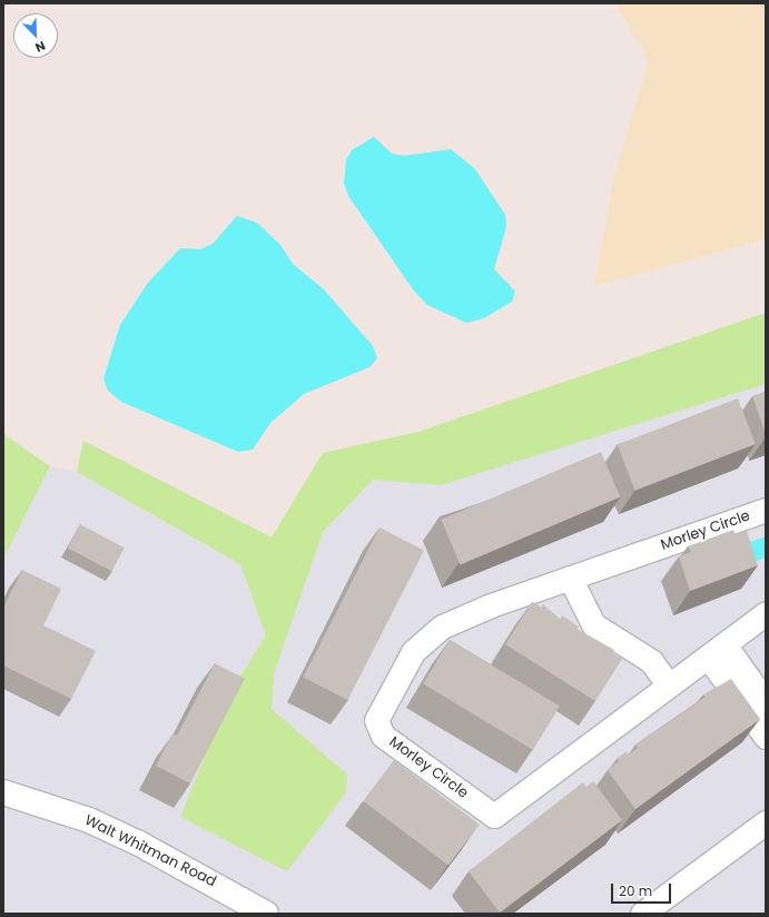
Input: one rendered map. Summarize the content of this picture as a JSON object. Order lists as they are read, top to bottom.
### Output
{
  "streets": {
    "main road": ["Walt Whitman Road"],
    "street": ["Morley Circle"]
  },
  "scale_bar": "20 m",
  "north": "bottom right"
}
